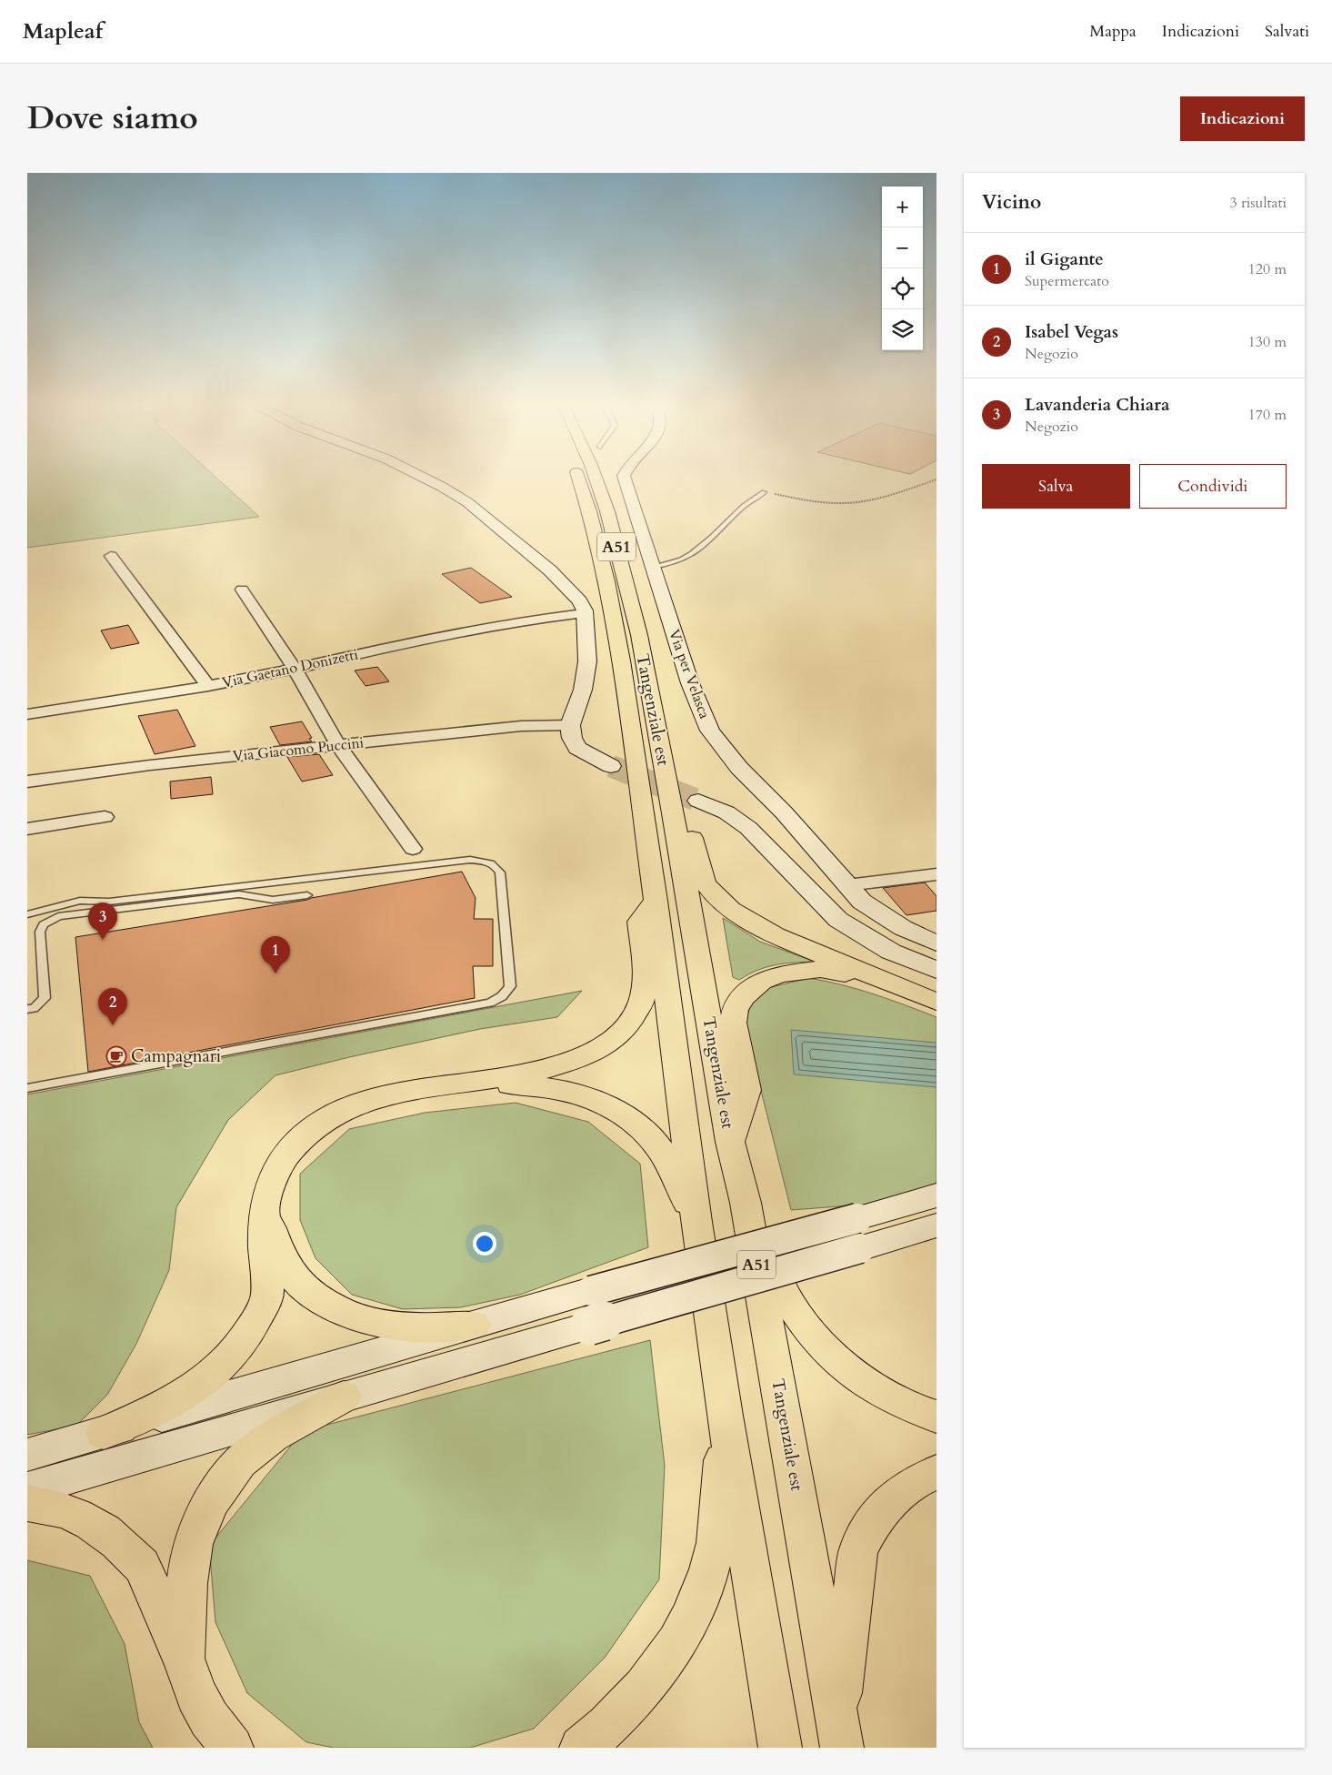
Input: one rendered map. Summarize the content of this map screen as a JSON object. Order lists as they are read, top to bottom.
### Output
{
  "streets": {
    "main road": ["A51", "Tangenziale est"],
    "street": ["Via Gaetano Donizetti", "Via per Velasca", "Via Giacomo Puccini"]
  },
  "places": {
    "cafe": ["Campagnari"]
  },
  "page": {
    "header": "Mapleaf",
    "nav": ["Mappa", "Indicazioni", "Salvati"],
    "title": "Dove siamo",
    "buttons": [
      "Indicazioni",
      ["Salva", "Condividi"]
    ],
    "heading": ["Vicino", "3 risultati"],
    "map_buttons": ["+", "−"],
    "list": [
      {
        "mark": "1",
        "name": "il Gigante",
        "note": "Supermercato",
        "value": "120 m"
      },
      {
        "mark": "2",
        "name": "Isabel Vegas",
        "note": "Negozio",
        "value": "130 m"
      },
      {
        "mark": "3",
        "name": "Lavanderia Chiara",
        "note": "Negozio",
        "value": "170 m"
      }
    ],
    "pins": ["3", "1", "2"]
  }
}
